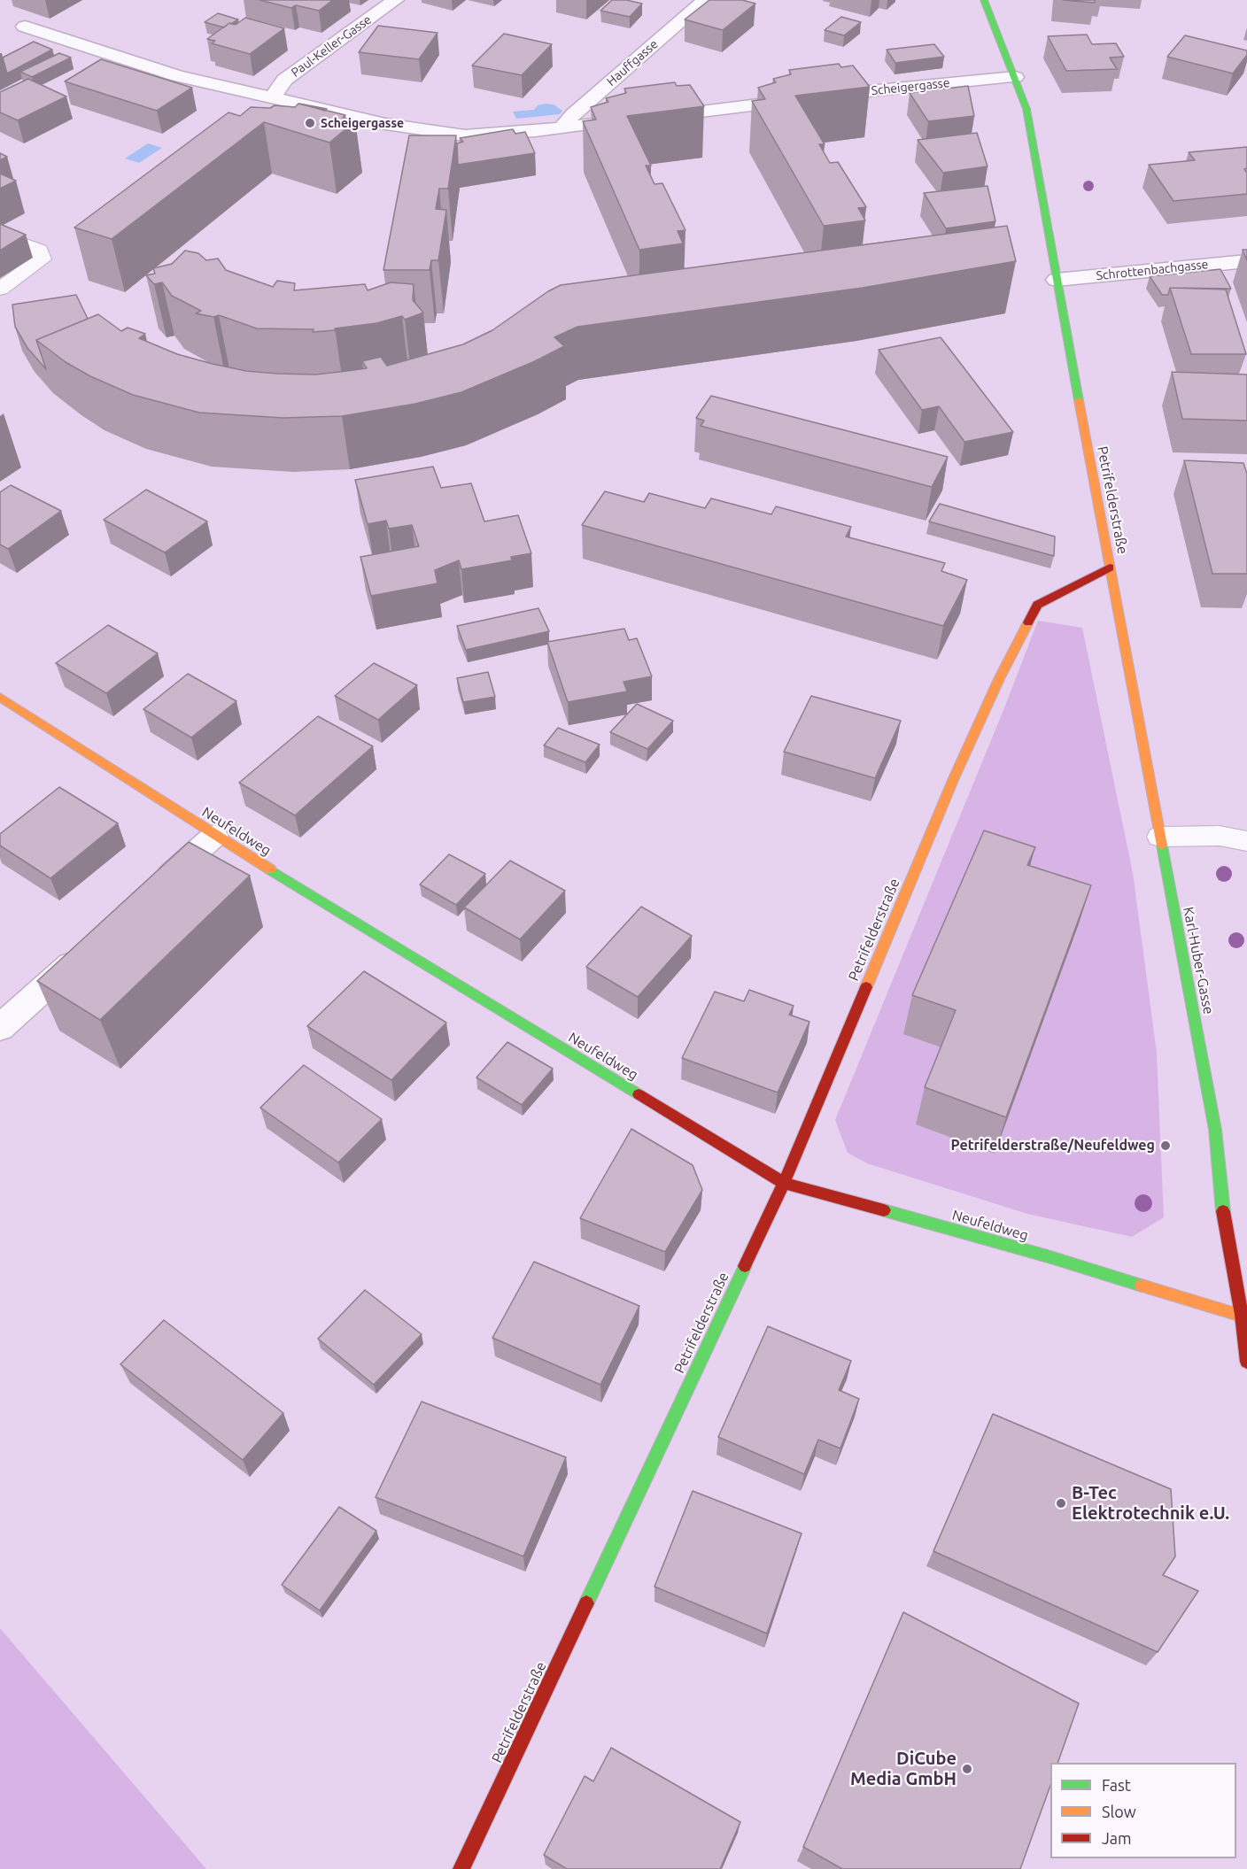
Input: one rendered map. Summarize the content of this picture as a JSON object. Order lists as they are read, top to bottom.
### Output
{
  "streets": {
    "street": [
      "Paul-Keller-Gasse",
      "Hauffgasse",
      "Scheigergasse",
      "Schrottenbachgasse",
      "Petrifelderstraße",
      "Neufeldweg",
      "Karl-Huber-Gasse"
    ]
  },
  "crossings": [
    ["Paul-Keller-Gasse", "Scheigergasse"],
    ["Hauffgasse", "Scheigergasse"],
    ["Scheigergasse", "Petrifelderstraße"],
    ["Schrottenbachgasse", "Petrifelderstraße"],
    ["Petrifelderstraße", "Neufeldweg"],
    ["Petrifelderstraße", "Karl-Huber-Gasse"],
    ["Neufeldweg", "Karl-Huber-Gasse"]
  ],
  "places": [
    "Scheigergasse",
    "Petrifelderstraße/Neufeldweg",
    "B-Tec Elektrotechnik e.U.",
    "DiCube Media GmbH"
  ],
  "legend": ["Fast", "Slow", "Jam"]
}
